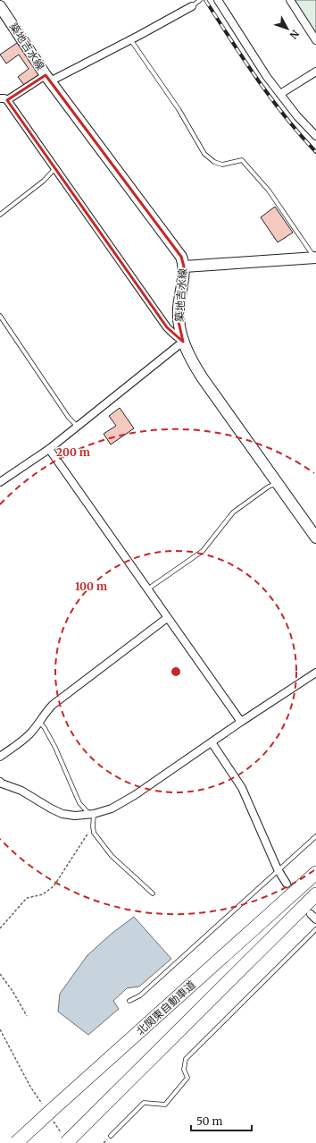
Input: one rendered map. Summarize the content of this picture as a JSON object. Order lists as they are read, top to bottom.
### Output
{
  "streets": {
    "highway": ["北関東自動車道"],
    "main road": ["築地吉水線"]
  },
  "scale_bar": "50 m",
  "north": "bottom right",
  "rings": ["200 m", "100 m"]
}
